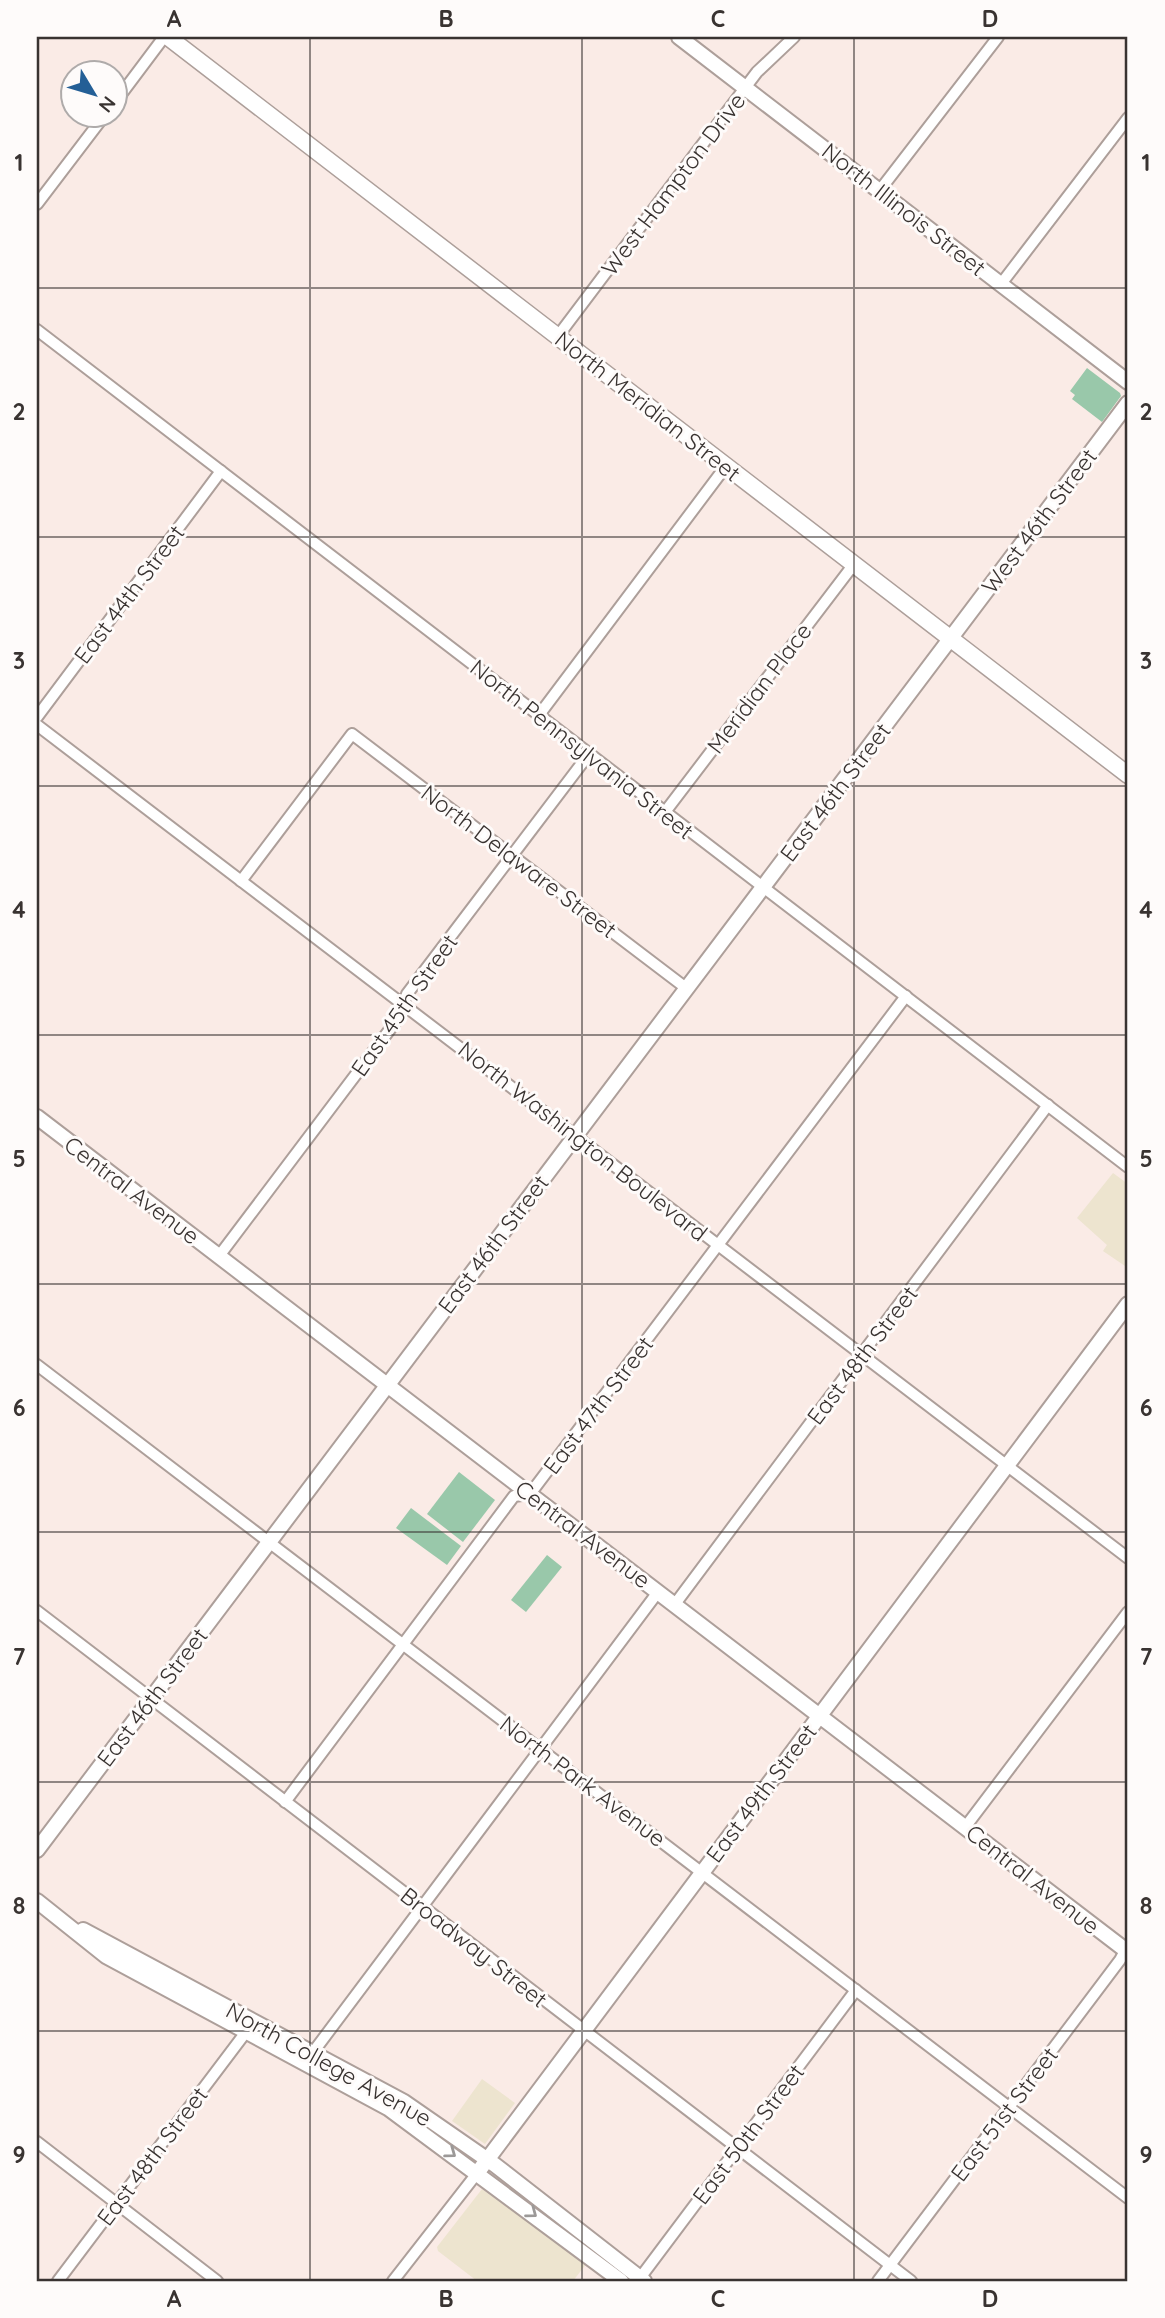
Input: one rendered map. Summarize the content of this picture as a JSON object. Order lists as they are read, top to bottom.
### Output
{
  "streets": {
    "main road": [
      "North Illinois Street",
      "North Meridian Street",
      "West 46th Street",
      "East 46th Street",
      "Central Avenue",
      "East 49th Street",
      "North College Avenue"
    ],
    "street": [
      "West Hampton Drive",
      "East 44th Street",
      "Meridian Place",
      "North Pennsylvania Street",
      "North Delaware Street",
      "East 45th Street",
      "North Washington Boulevard",
      "East 48th Street",
      "East 47th Street",
      "North Park Avenue",
      "Broadway Street",
      "East 51st Street",
      "East 50th Street"
    ]
  },
  "crossings": [
    ["West Hampton Drive", "North Illinois Street"],
    ["West Hampton Drive", "North Meridian Street"],
    ["North Meridian Street", "West 46th Street"],
    ["North Meridian Street", "Meridian Place"],
    ["North Meridian Street", "East 46th Street"],
    ["West 46th Street", "East 46th Street"],
    ["East 44th Street", "North Pennsylvania Street"],
    ["Meridian Place", "North Pennsylvania Street"],
    ["North Pennsylvania Street", "East 46th Street"],
    ["North Pennsylvania Street", "East 45th Street"],
    ["North Pennsylvania Street", "East 48th Street"],
    ["North Pennsylvania Street", "East 47th Street"],
    ["East 46th Street", "North Delaware Street"],
    ["East 46th Street", "North Washington Boulevard"],
    ["East 46th Street", "Central Avenue"],
    ["East 46th Street", "North Park Avenue"],
    ["East 46th Street", "Broadway Street"],
    ["North Delaware Street", "East 45th Street"],
    ["North Delaware Street", "North Washington Boulevard"],
    ["East 45th Street", "North Washington Boulevard"],
    ["East 45th Street", "Central Avenue"],
    ["North Washington Boulevard", "East 48th Street"],
    ["North Washington Boulevard", "East 47th Street"],
    ["North Washington Boulevard", "East 49th Street"],
    ["Central Avenue", "East 48th Street"],
    ["Central Avenue", "East 47th Street"],
    ["Central Avenue", "East 49th Street"],
    ["Central Avenue", "East 51st Street"],
    ["East 48th Street", "North College Avenue"],
    ["East 47th Street", "North Park Avenue"],
    ["East 47th Street", "Broadway Street"],
    ["North Park Avenue", "East 49th Street"],
    ["North Park Avenue", "East 51st Street"],
    ["North Park Avenue", "East 50th Street"],
    ["East 49th Street", "Broadway Street"],
    ["East 49th Street", "North College Avenue"],
    ["Broadway Street", "East 51st Street"],
    ["Broadway Street", "East 50th Street"],
    ["North College Avenue", "East 50th Street"]
  ],
  "north": "bottom right",
  "grid": {
    "columns": [
      "A",
      "B",
      "C",
      "D"
    ],
    "rows": [
      "1",
      "2",
      "3",
      "4",
      "5",
      "6",
      "7",
      "8",
      "9"
    ]
  }
}
